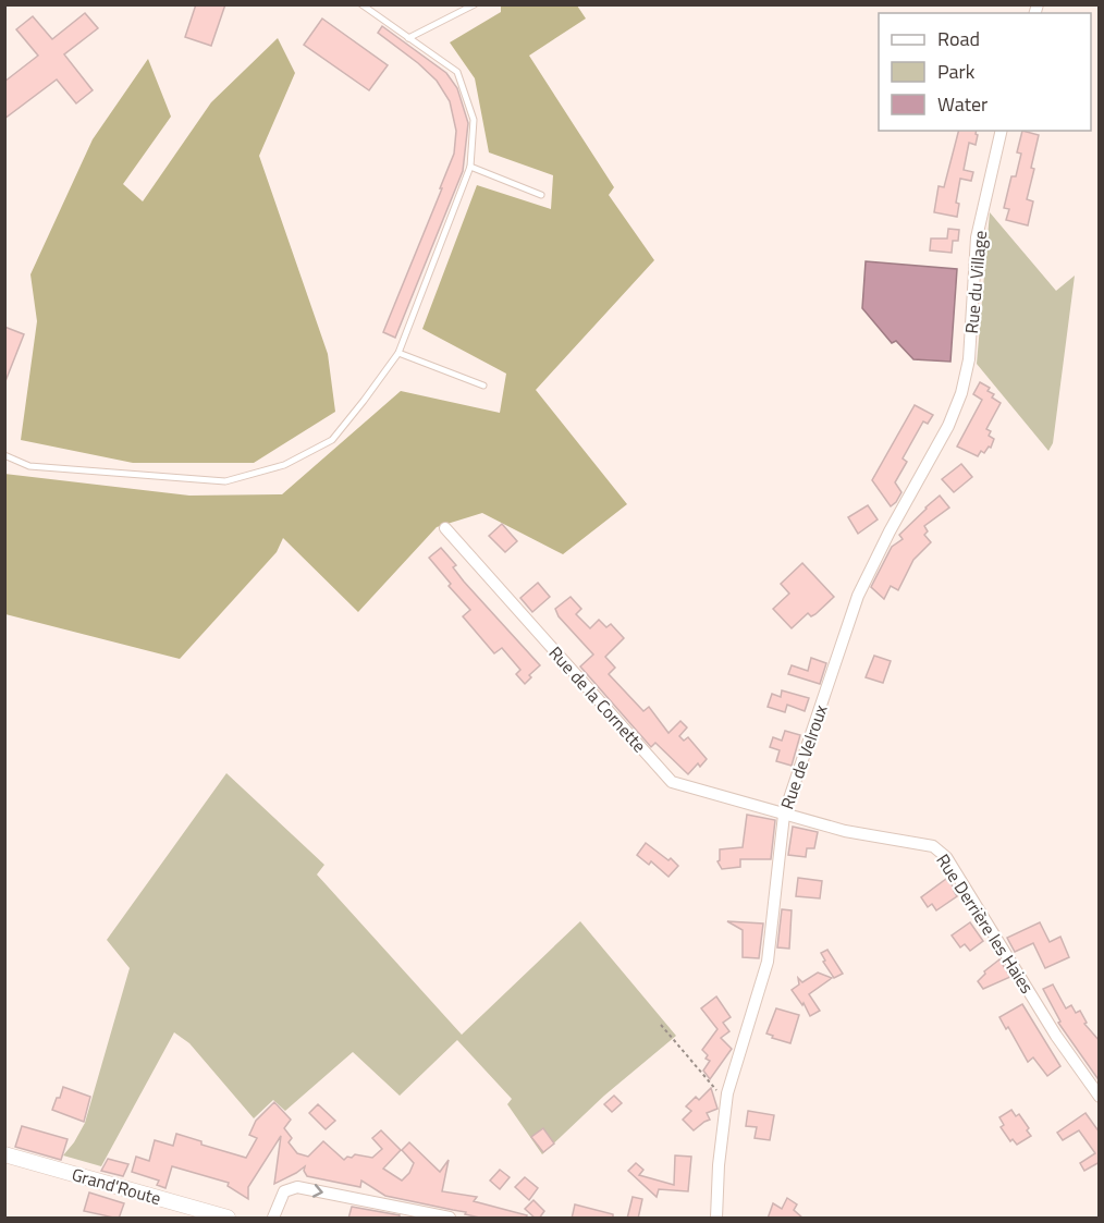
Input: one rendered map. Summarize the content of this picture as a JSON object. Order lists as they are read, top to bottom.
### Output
{
  "streets": {
    "main road": ["Grand'Route"],
    "street": [
      "Rue du Village",
      "Rue de la Cornette",
      "Rue de Velroux",
      "Rue Derrière les Haies"
    ]
  },
  "crossings": [
    ["Rue du Village", "Rue de Velroux"],
    ["Rue de la Cornette", "Rue de Velroux"],
    ["Rue de la Cornette", "Rue Derrière les Haies"],
    ["Rue de Velroux", "Rue Derrière les Haies"]
  ],
  "legend": ["Road", "Park", "Water"]
}
